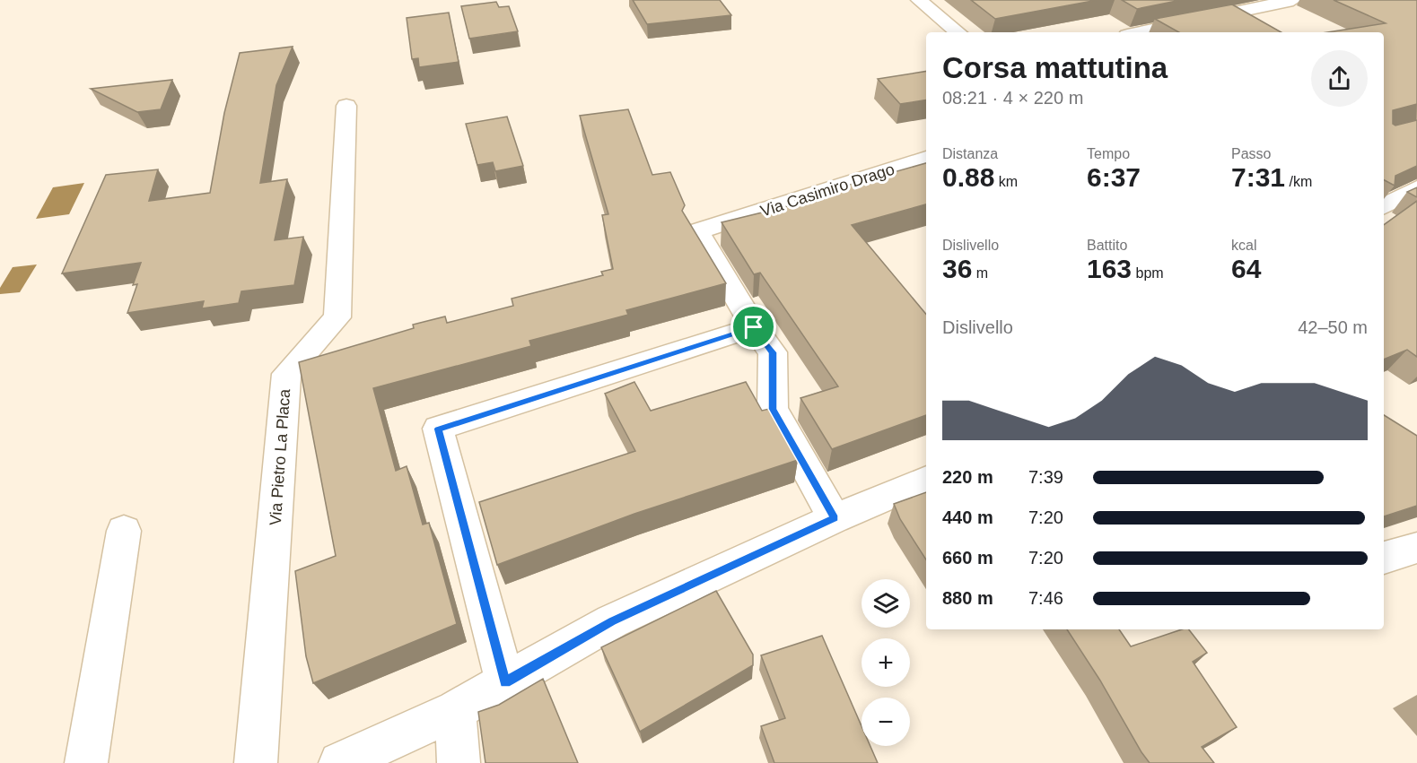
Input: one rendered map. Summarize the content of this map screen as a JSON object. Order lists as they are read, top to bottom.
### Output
{
  "streets": {
    "street": ["Via Casimiro Drago", "Via Pietro La Placa"]
  },
  "page": {
    "heading": ["Corsa mattutina", "08:21 · 4 × 220 m"],
    "stats": [
      ["Distanza", "0.88 km"],
      ["Tempo", "6:37"],
      ["Passo", "7:31 /km"],
      ["Dislivello", "36 m"],
      ["Battito", "163 bpm"],
      ["kcal", "64"]
    ],
    "chart": ["Dislivello", "42–50 m"],
    "list": [
      {
        "name": "220 m",
        "note": "7:39"
      },
      {
        "name": "440 m",
        "note": "7:20"
      },
      {
        "name": "660 m",
        "note": "7:20"
      },
      {
        "name": "880 m",
        "note": "7:46"
      }
    ],
    "map_buttons": ["+", "−"]
  }
}
